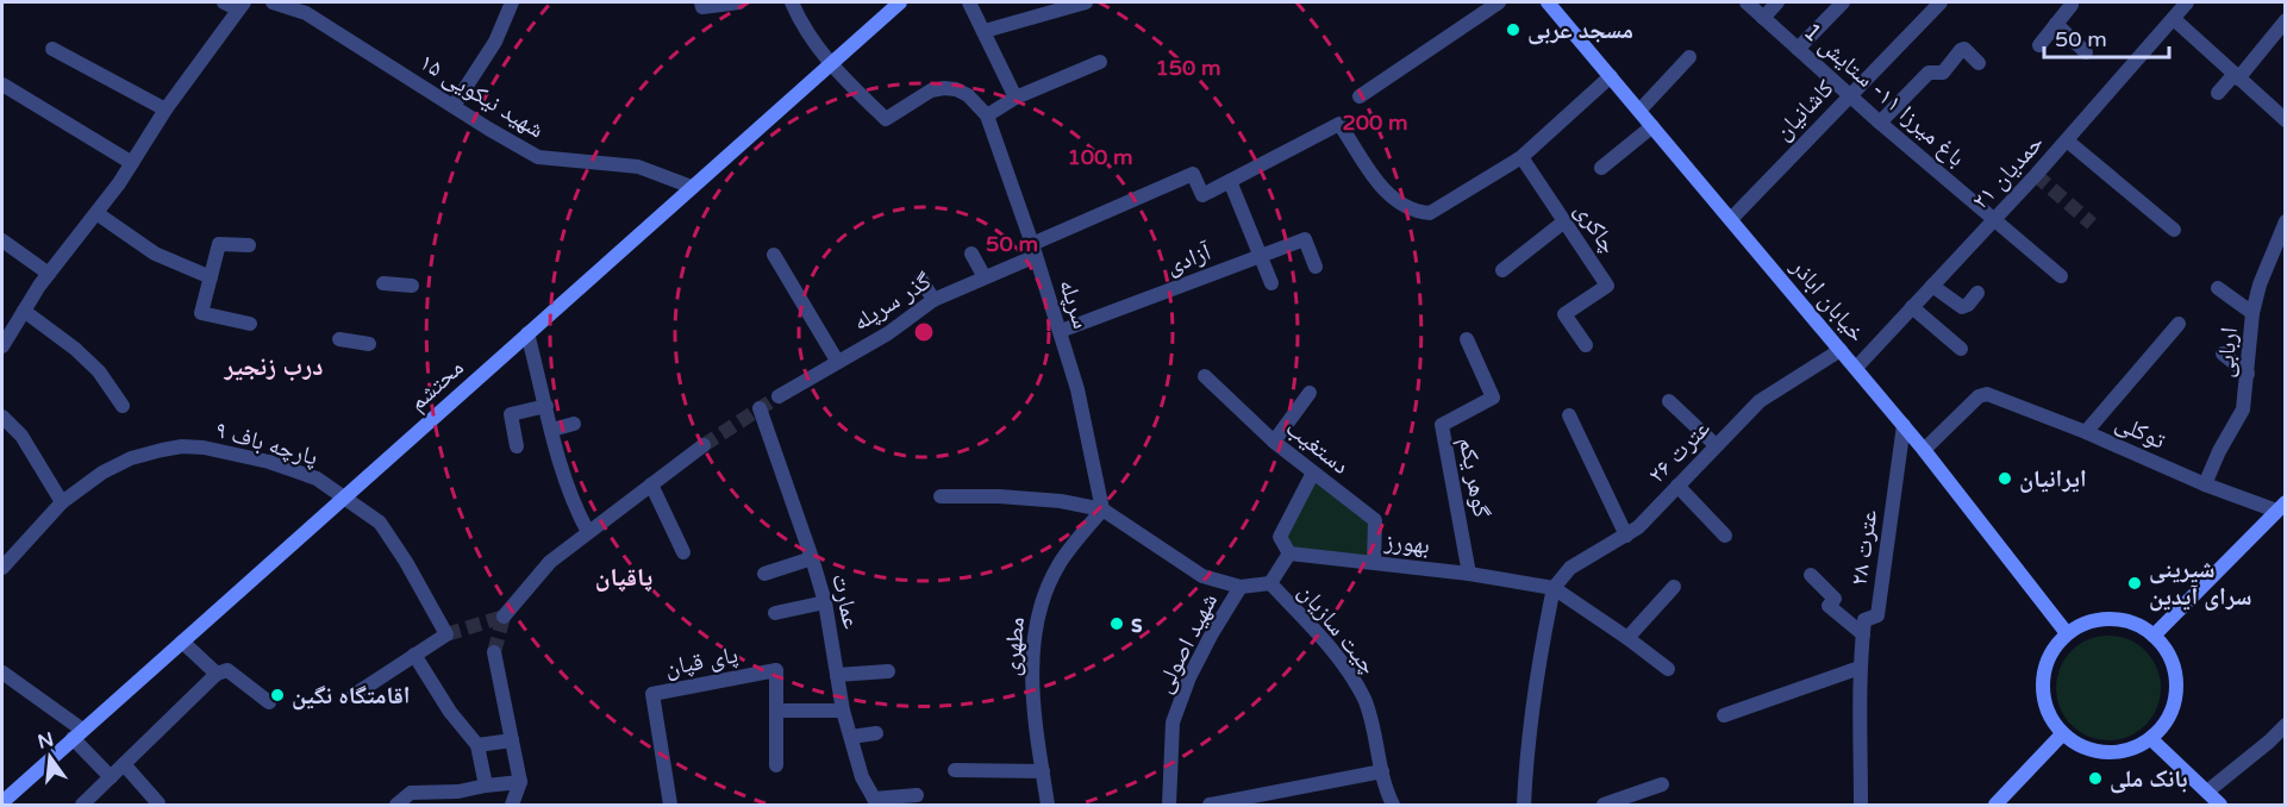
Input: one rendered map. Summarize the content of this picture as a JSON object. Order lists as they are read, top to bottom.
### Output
{
  "streets": {
    "main road": ["خیابان اباذر", "محتشم"],
    "street": [
      "باغ میرزا ۱۱- ستایش 1",
      "شهید نیکویی ۱۵",
      "کاشانیان",
      "حمدیان ۲۱",
      "چاکری",
      "آزادی",
      "گذر سرپله",
      "سرپله",
      "اربابی",
      "توکلی",
      "پارچه باف ۹",
      "دستغیب",
      "عترت ۲۶",
      "گوهر یکم",
      "بهورز",
      "عترت ۲۸",
      "عمارت",
      "چیت سازیان",
      "شهید اصولی",
      "مطهری",
      "پای قپان"
    ]
  },
  "crossings": [
    ["باغ میرزا ۱۱- ستایش 1", "کاشانیان"],
    ["باغ میرزا ۱۱- ستایش 1", "حمدیان ۲۱"],
    ["شهید نیکویی ۱۵", "محتشم"],
    ["کاشانیان", "خیابان اباذر"],
    ["حمدیان ۲۱", "خیابان اباذر"],
    ["آزادی", "سرپله"],
    ["خیابان اباذر", "توکلی"],
    ["خیابان اباذر", "عترت ۲۶"],
    ["خیابان اباذر", "عترت ۲۸"],
    ["گذر سرپله", "سرپله"],
    ["سرپله", "چیت سازیان"],
    ["سرپله", "مطهری"],
    ["اربابی", "توکلی"],
    ["محتشم", "پارچه باف ۹"],
    ["دستغیب", "بهورز"],
    ["عترت ۲۶", "بهورز"],
    ["گوهر یکم", "بهورز"],
    ["چیت سازیان", "شهید اصولی"],
    ["چیت سازیان", "مطهری"]
  ],
  "districts": ["درب زنجیر", "پاقپان"],
  "places": [
    "مسجد عربی",
    "ایرانیان",
    "شیرینی سرای آیدین",
    "s",
    "اقامتگاه نگین",
    "بانک ملی"
  ],
  "scale_bar": "50 m",
  "north": "top",
  "rings": [
    "150 m",
    "200 m",
    "100 m",
    "50 m"
  ]
}
